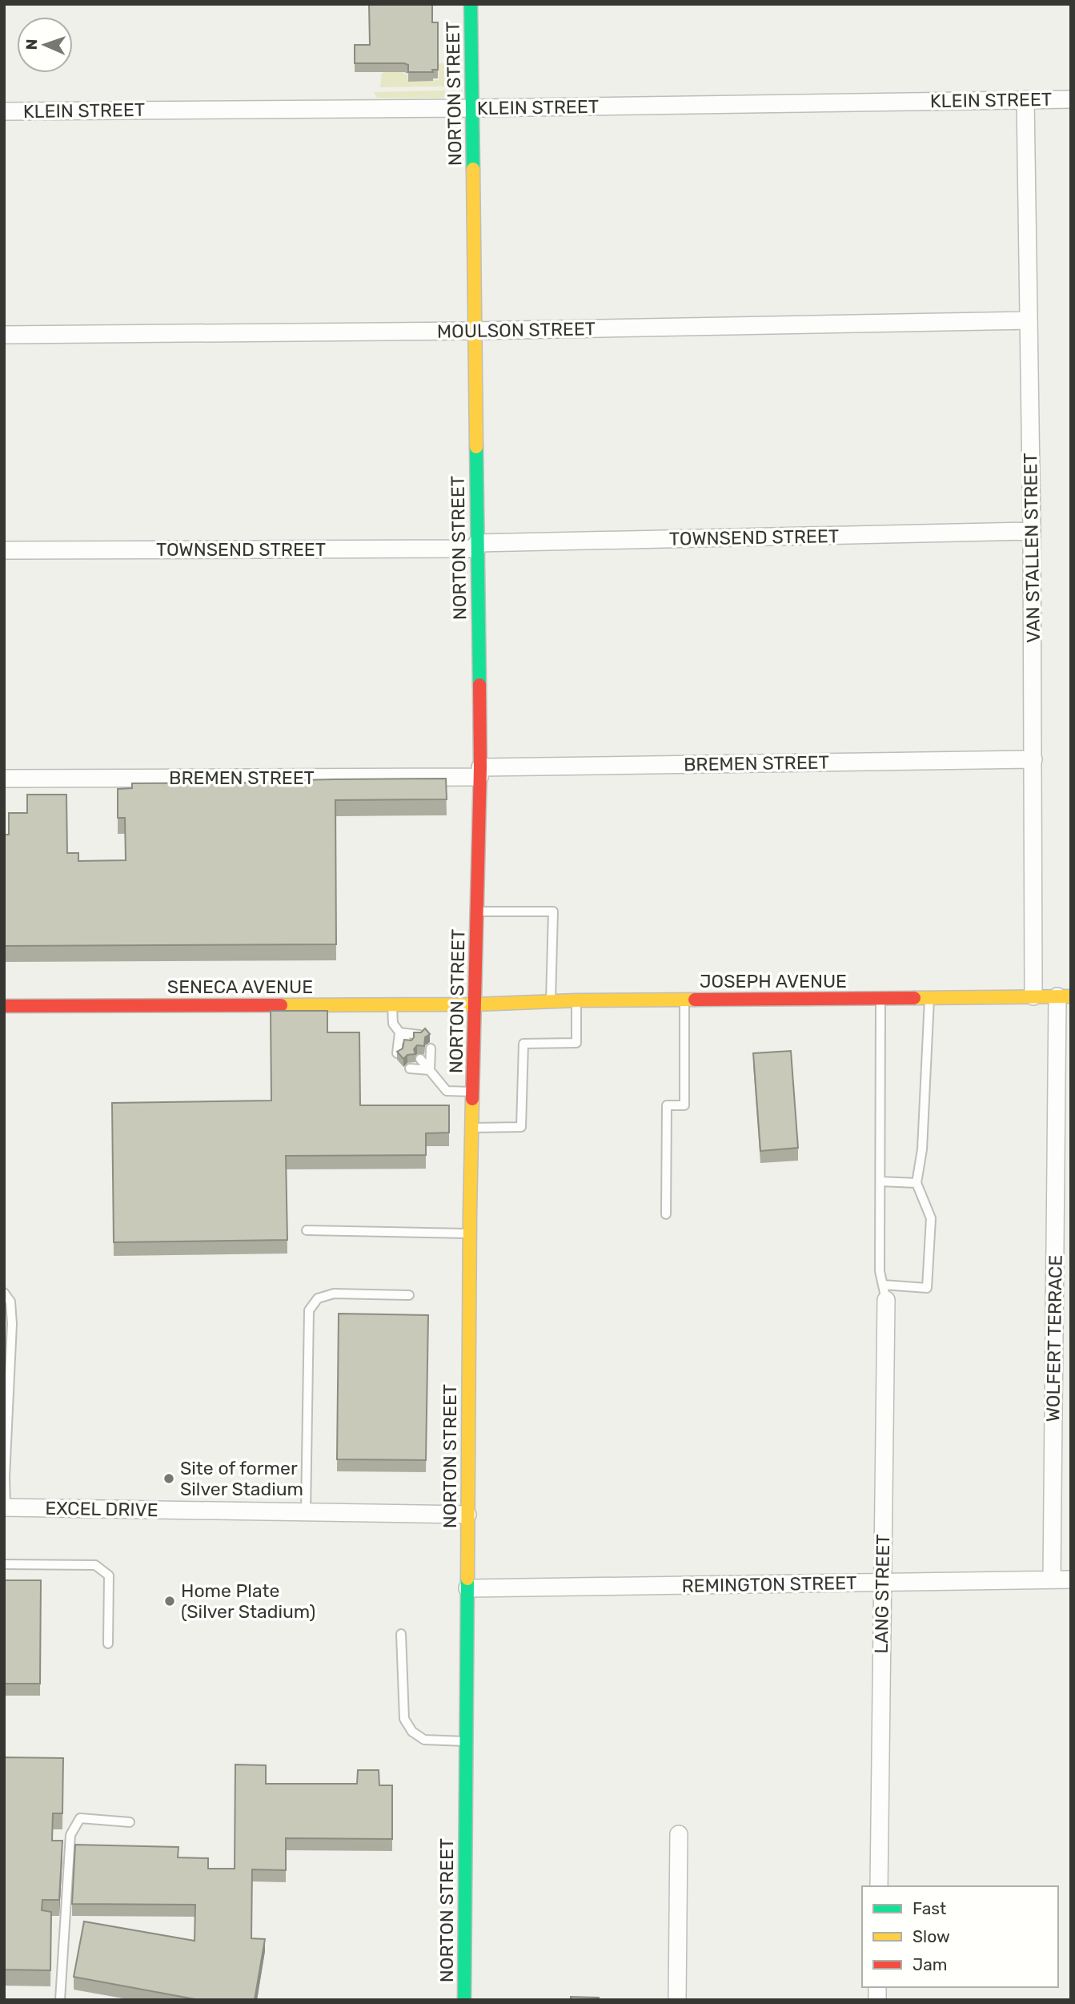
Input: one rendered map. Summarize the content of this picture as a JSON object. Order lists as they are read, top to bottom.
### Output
{
  "streets": {
    "main road": ["NORTON STREET", "JOSEPH AVENUE", "SENECA AVENUE"],
    "street": [
      "KLEIN STREET",
      "MOULSON STREET",
      "TOWNSEND STREET",
      "VAN STALLEN STREET",
      "BREMEN STREET",
      "WOLFERT TERRACE",
      "EXCEL DRIVE",
      "REMINGTON STREET",
      "LANG STREET"
    ]
  },
  "crossings": [
    ["NORTON STREET", "KLEIN STREET"],
    ["NORTON STREET", "MOULSON STREET"],
    ["NORTON STREET", "TOWNSEND STREET"],
    ["NORTON STREET", "BREMEN STREET"],
    ["NORTON STREET", "JOSEPH AVENUE"],
    ["NORTON STREET", "SENECA AVENUE"],
    ["NORTON STREET", "EXCEL DRIVE"],
    ["NORTON STREET", "REMINGTON STREET"],
    ["KLEIN STREET", "VAN STALLEN STREET"],
    ["MOULSON STREET", "VAN STALLEN STREET"],
    ["TOWNSEND STREET", "VAN STALLEN STREET"],
    ["VAN STALLEN STREET", "BREMEN STREET"],
    ["VAN STALLEN STREET", "JOSEPH AVENUE"],
    ["JOSEPH AVENUE", "SENECA AVENUE"],
    ["JOSEPH AVENUE", "WOLFERT TERRACE"],
    ["WOLFERT TERRACE", "REMINGTON STREET"],
    ["REMINGTON STREET", "LANG STREET"]
  ],
  "places": ["Site of former Silver Stadium", "Home Plate (Silver Stadium)"],
  "legend": ["Fast", "Slow", "Jam"],
  "north": "left"
}
